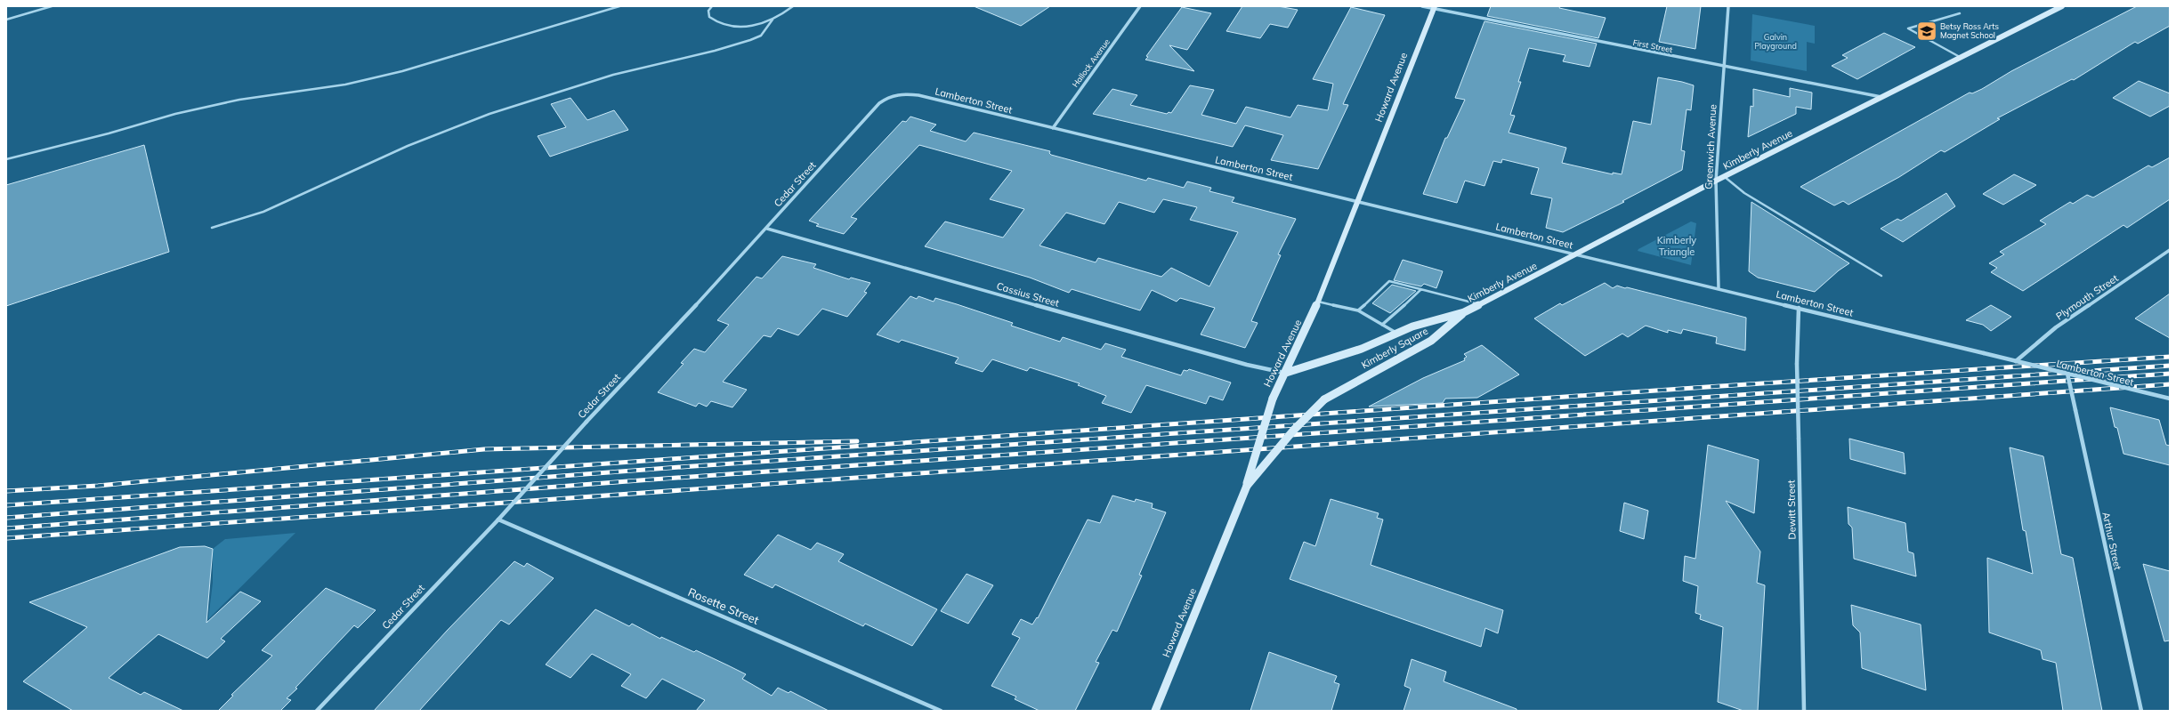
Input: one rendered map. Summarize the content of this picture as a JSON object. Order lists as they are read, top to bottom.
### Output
{
  "streets": {
    "main road": ["Howard Avenue", "Kimberly Avenue", "Kimberly Square"],
    "street": [
      "First Street",
      "Hallock Avenue",
      "Lamberton Street",
      "Greenwich Avenue",
      "Cedar Street",
      "Cassius Street",
      "Plymouth Street",
      "Dewitt Street",
      "Arthur Street",
      "Rosette Street"
    ]
  },
  "crossings": [
    ["First Street", "Howard Avenue"],
    ["First Street", "Greenwich Avenue"],
    ["First Street", "Kimberly Avenue"],
    ["Hallock Avenue", "Lamberton Street"],
    ["Howard Avenue", "Lamberton Street"],
    ["Howard Avenue", "Cassius Street"],
    ["Howard Avenue", "Kimberly Square"],
    ["Lamberton Street", "Greenwich Avenue"],
    ["Lamberton Street", "Kimberly Avenue"],
    ["Lamberton Street", "Cedar Street"],
    ["Lamberton Street", "Plymouth Street"],
    ["Lamberton Street", "Dewitt Street"],
    ["Lamberton Street", "Arthur Street"],
    ["Greenwich Avenue", "Kimberly Avenue"],
    ["Kimberly Avenue", "Kimberly Square"],
    ["Cedar Street", "Cassius Street"],
    ["Cedar Street", "Rosette Street"],
    ["Cassius Street", "Kimberly Square"]
  ],
  "parks": ["Galvin Playground", "Kimberly Triangle"],
  "places": {
    "school or university": ["Betsy Ross Arts Magnet School"]
  }
}
